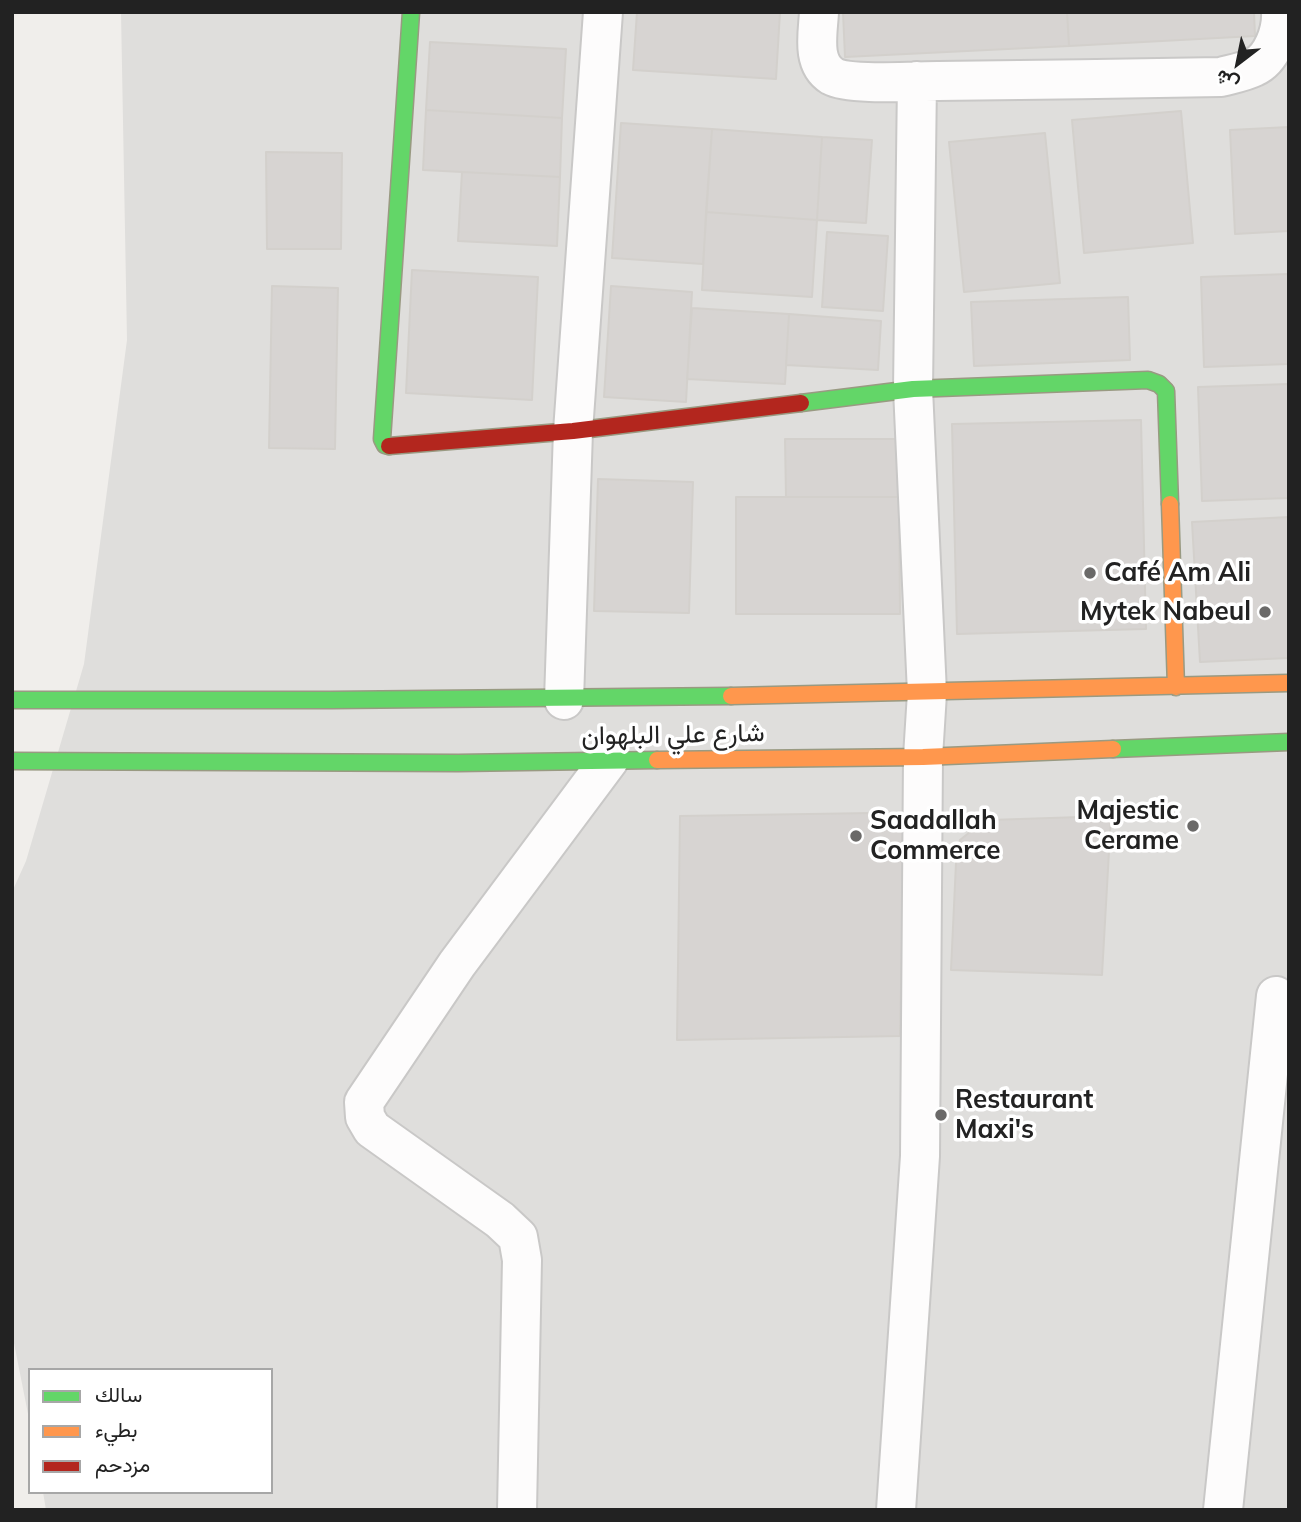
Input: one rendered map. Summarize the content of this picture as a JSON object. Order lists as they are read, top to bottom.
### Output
{
  "streets": {
    "main road": ["شارع علي البلهوان"]
  },
  "places": [
    "Café Am Ali",
    "Mytek Nabeul",
    "Majestic Cerame",
    "Saadallah Commerce",
    "Restaurant Maxi's"
  ],
  "legend": ["سالك", "بطيء", "مزدحم"],
  "north": "bottom left"
}
